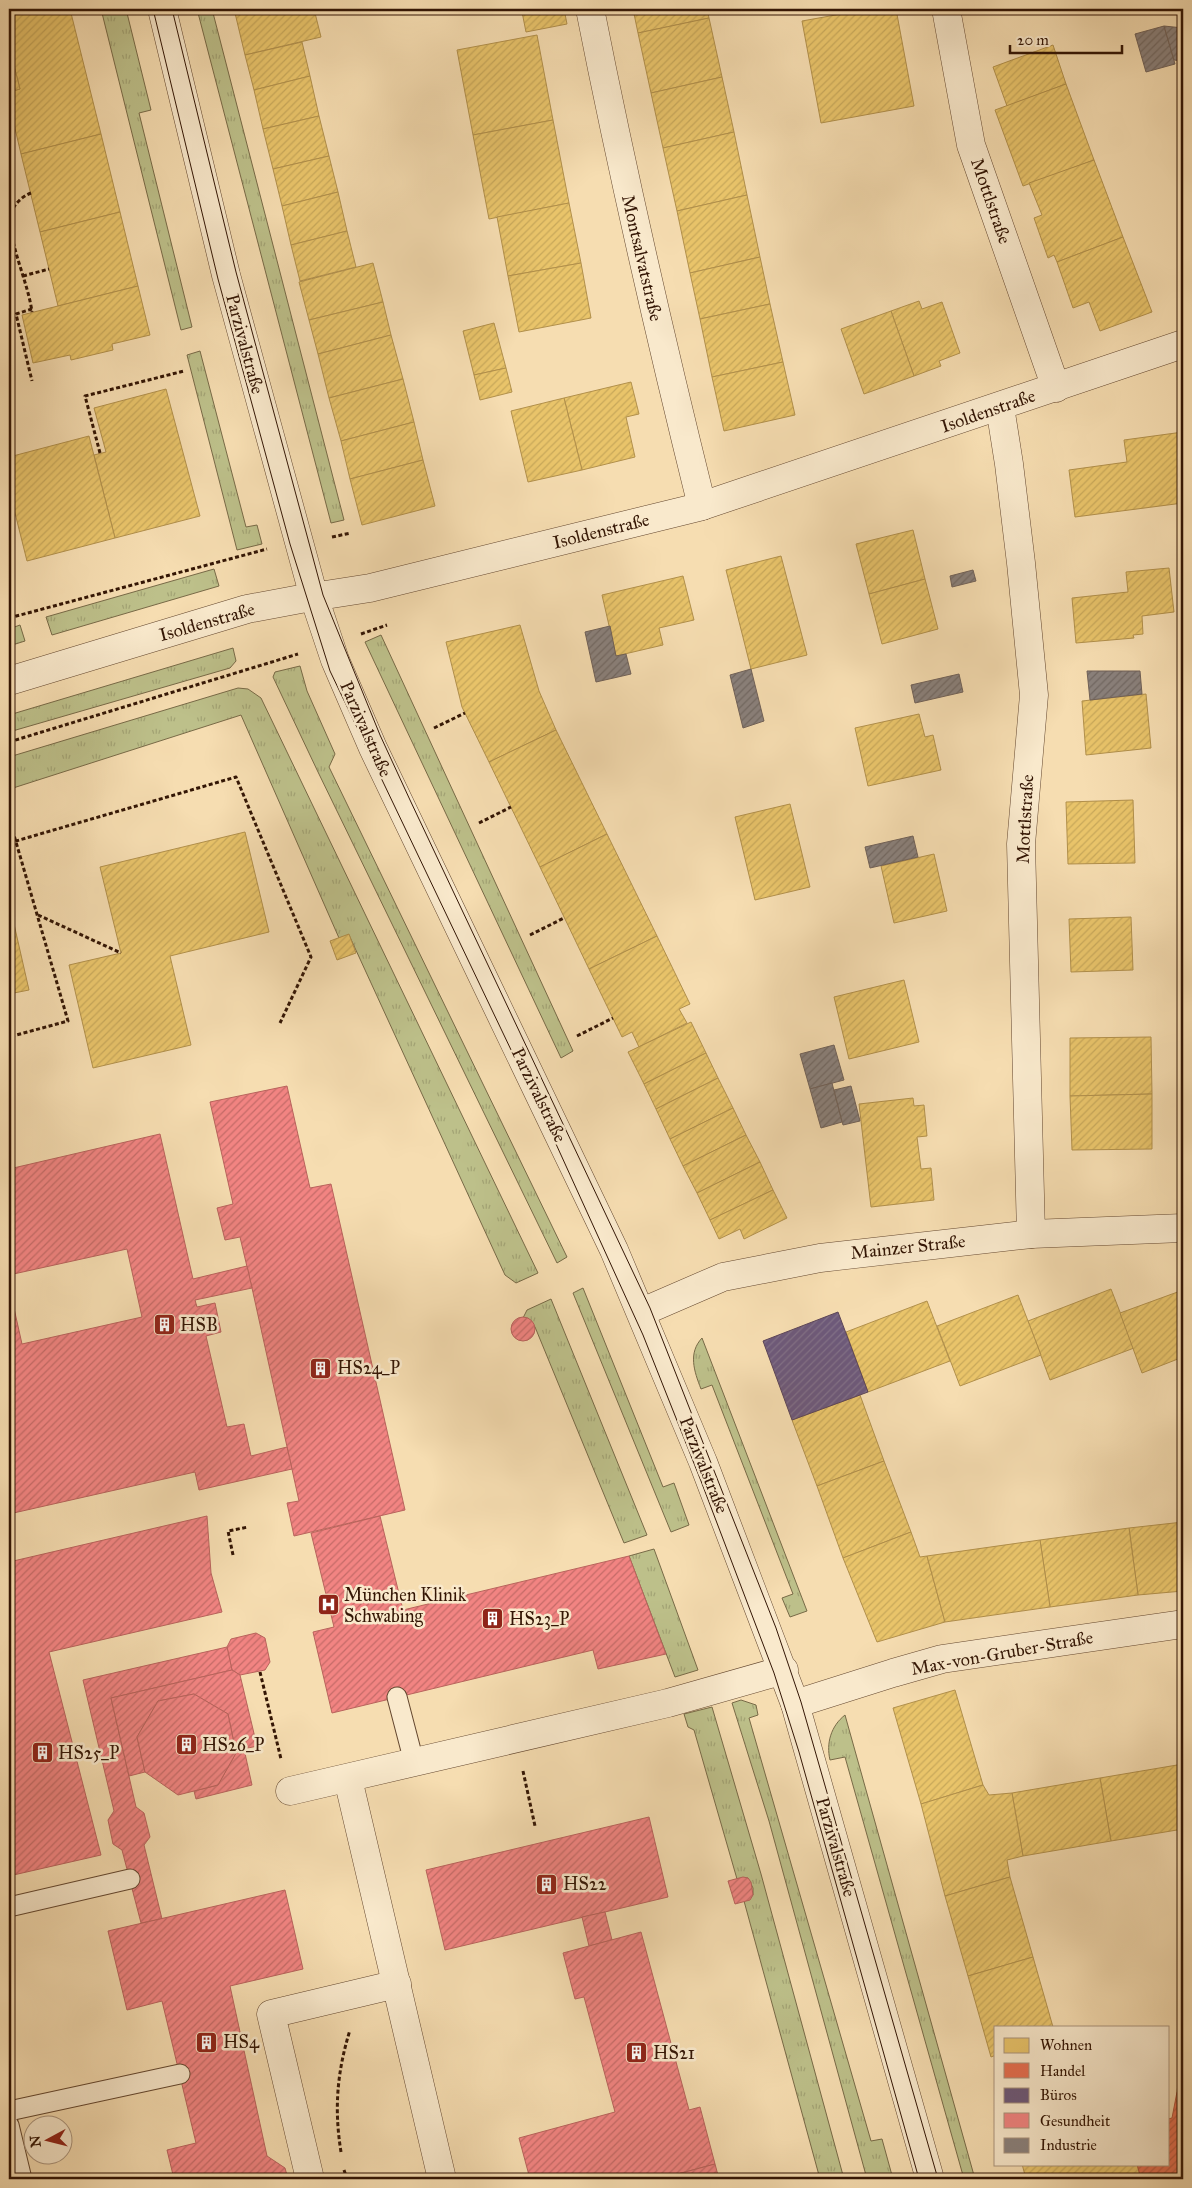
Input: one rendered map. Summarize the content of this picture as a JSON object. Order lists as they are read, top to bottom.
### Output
{
  "streets": {
    "street": [
      "Mottlstraße",
      "Montsalvatstraße",
      "Parzivalstraße",
      "Isoldenstraße",
      "Mainzer Straße",
      "Max-von-Gruber-Straße"
    ]
  },
  "crossings": [
    ["Mottlstraße", "Isoldenstraße"],
    ["Mottlstraße", "Mainzer Straße"],
    ["Montsalvatstraße", "Isoldenstraße"],
    ["Parzivalstraße", "Isoldenstraße"],
    ["Parzivalstraße", "Mainzer Straße"],
    ["Parzivalstraße", "Max-von-Gruber-Straße"]
  ],
  "places": {
    "building": [
      "HSB",
      "HS24_P",
      "HS23_P",
      "HS26_P",
      "HS25_P",
      "HS22",
      "HS4",
      "HS21"
    ],
    "hospital": ["München Klinik Schwabing"]
  },
  "legend": [
    "Wohnen",
    "Handel",
    "Büros",
    "Gesundheit",
    "Industrie"
  ],
  "scale_bar": "20 m",
  "north": "left"
}
